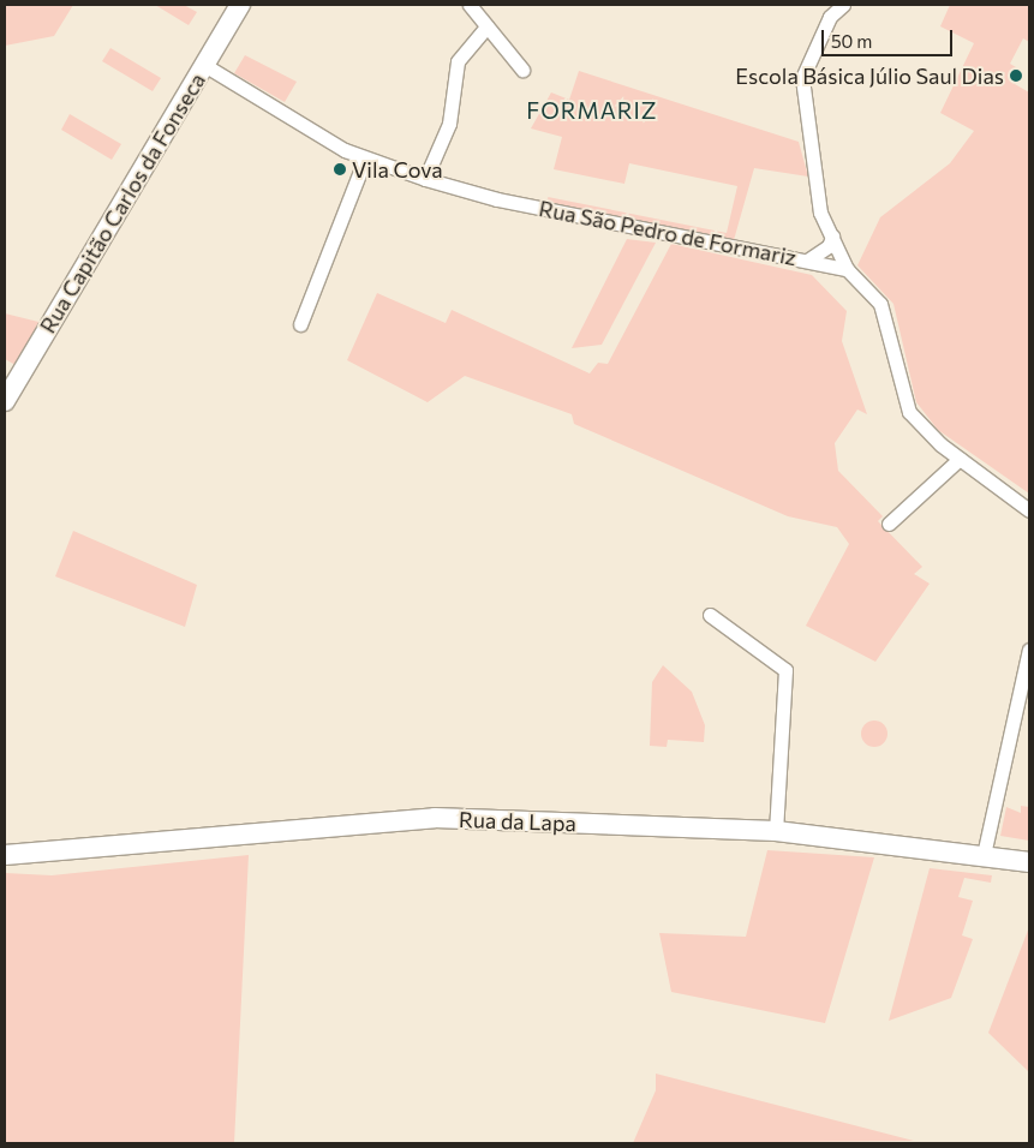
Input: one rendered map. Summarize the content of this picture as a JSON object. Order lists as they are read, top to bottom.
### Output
{
  "streets": {
    "main road": ["Rua Capitão Carlos da Fonseca", "Rua da Lapa"],
    "street": ["Rua São Pedro de Formariz"]
  },
  "crossings": [
    ["Rua Capitão Carlos da Fonseca", "Rua São Pedro de Formariz"]
  ],
  "districts": ["FORMARIZ"],
  "places": ["Escola Básica Júlio Saul Dias", "Vila Cova"],
  "scale_bar": "50 m"
}
